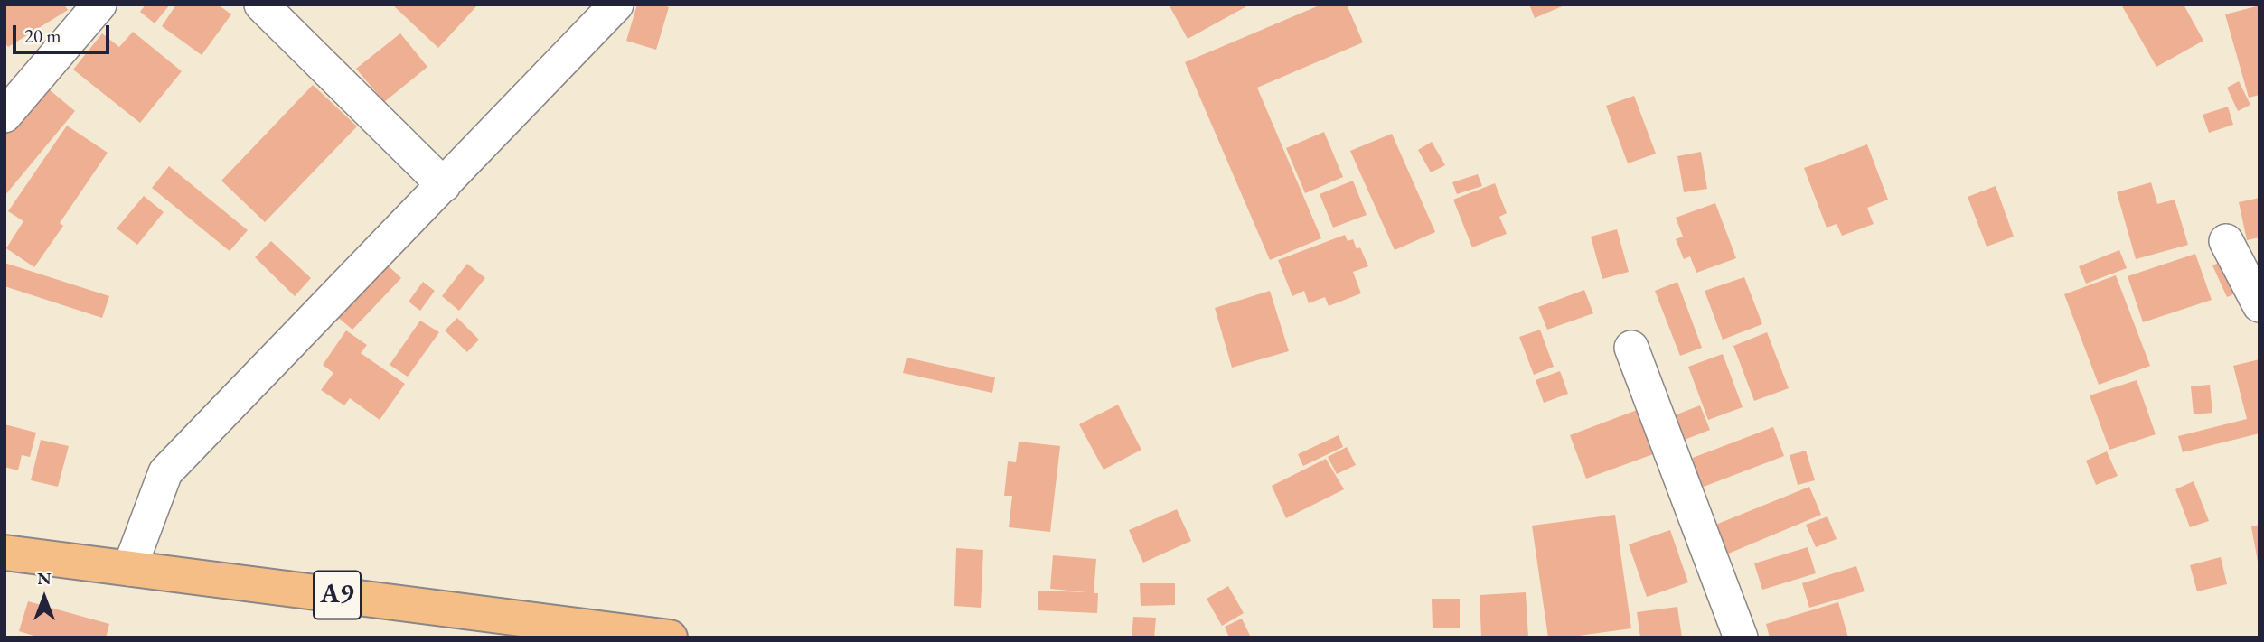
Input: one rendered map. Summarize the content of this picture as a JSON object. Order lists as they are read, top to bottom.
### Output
{
  "streets": {
    "main road": ["A9"]
  },
  "scale_bar": "20 m",
  "north": "top"
}
